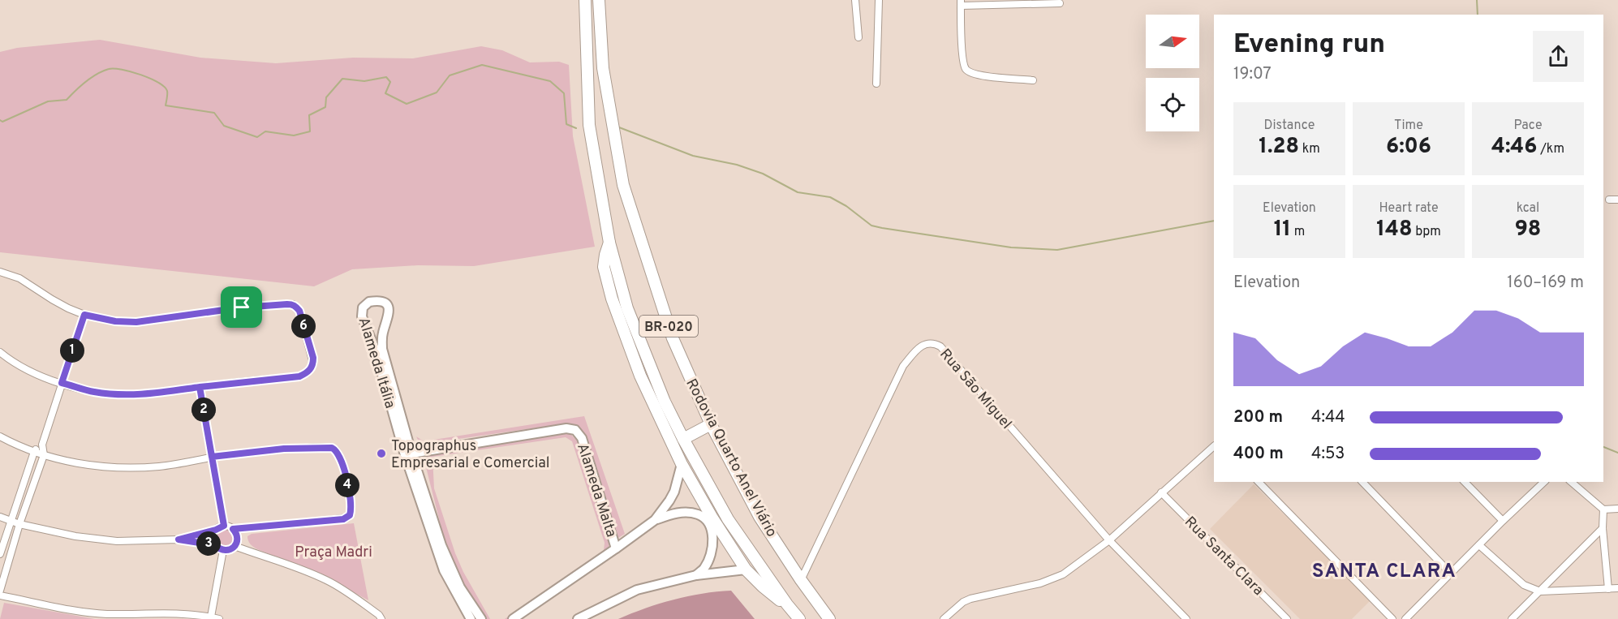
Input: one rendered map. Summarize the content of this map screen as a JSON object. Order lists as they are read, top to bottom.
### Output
{
  "streets": {
    "highway": ["BR-020", "Rodovia Quarto Anel Viário"],
    "street": [
      "Alameda Itália",
      "Rua São Miguel",
      "Alameda Malta",
      "Rua Santa Clara"
    ]
  },
  "crossings": [
    ["Alameda Itália", "Alameda Malta"],
    ["Rua São Miguel", "Rodovia Quarto Anel Viário"]
  ],
  "districts": ["SANTA CLARA"],
  "parks": ["Praça Madri"],
  "places": ["Topographus Empresarial e Comercial"],
  "north": "right",
  "page": {
    "heading": ["Evening run", "19:07"],
    "stats": [
      ["Distance", "1.28 km"],
      ["Time", "6:06"],
      ["Pace", "4:46 /km"],
      ["Elevation", "11 m"],
      ["Heart rate", "148 bpm"],
      ["kcal", "98"]
    ],
    "chart": ["Elevation", "160–169 m"],
    "pins": [
      "6",
      "1",
      "2",
      "4",
      "3"
    ],
    "list": [
      {
        "name": "200 m",
        "note": "4:44"
      },
      {
        "name": "400 m",
        "note": "4:53"
      }
    ]
  }
}
